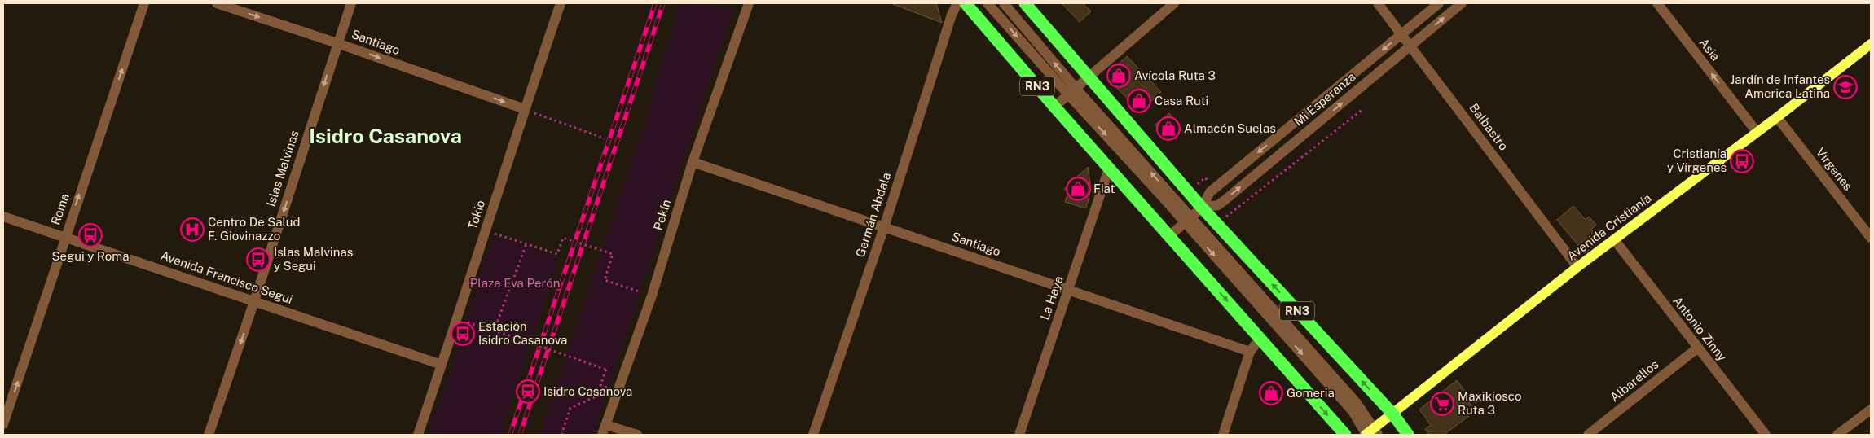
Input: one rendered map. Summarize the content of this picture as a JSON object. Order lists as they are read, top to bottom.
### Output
{
  "streets": {
    "highway": ["RN3"],
    "main road": ["Avenida Cristianía"],
    "street": [
      "Santiago",
      "Asia",
      "Mi Esperanza",
      "Balbastro",
      "Islas Malvinas",
      "Vírgenes",
      "Roma",
      "Tokio",
      "Pekín",
      "Germán Abdala",
      "Avenida Francisco Segui",
      "La Haya",
      "Antonio Zinny",
      "Albarellos"
    ]
  },
  "crossings": [
    ["Santiago", "Islas Malvinas"],
    ["Santiago", "Tokio"],
    ["Santiago", "Pekín"],
    ["Santiago", "Germán Abdala"],
    ["Santiago", "La Haya"],
    ["Asia", "Avenida Cristianía"],
    ["RN3", "Mi Esperanza"],
    ["RN3", "Avenida Cristianía"],
    ["RN3", "La Haya"],
    ["Mi Esperanza", "Balbastro"],
    ["Balbastro", "Avenida Cristianía"],
    ["Islas Malvinas", "Avenida Francisco Segui"],
    ["Vírgenes", "Avenida Cristianía"],
    ["Roma", "Avenida Francisco Segui"],
    ["Tokio", "Avenida Francisco Segui"],
    ["Avenida Cristianía", "Antonio Zinny"],
    ["Antonio Zinny", "Albarellos"]
  ],
  "one_way": [
    "Santiago",
    "Asia",
    "Islas Malvinas",
    "Roma"
  ],
  "districts": ["Isidro Casanova"],
  "parks": ["Plaza Eva Perón"],
  "places": {
    "shop": [
      "Avícola Ruta 3",
      "Casa Ruti",
      "Almacén Suelas",
      "Fiat",
      "Gomeria"
    ],
    "school or university": ["Jardín de Infantes America Latina"],
    "bus stop": [
      "Cristianía y Vírgenes",
      "Segui y Roma",
      "Islas Malvinas y Segui",
      "Estación Isidro Casanova"
    ],
    "hospital": ["Centro De Salud F. Giovinazzo"],
    "station": ["Isidro Casanova"],
    "supermarket": ["Maxikiosco Ruta 3"]
  }
}
